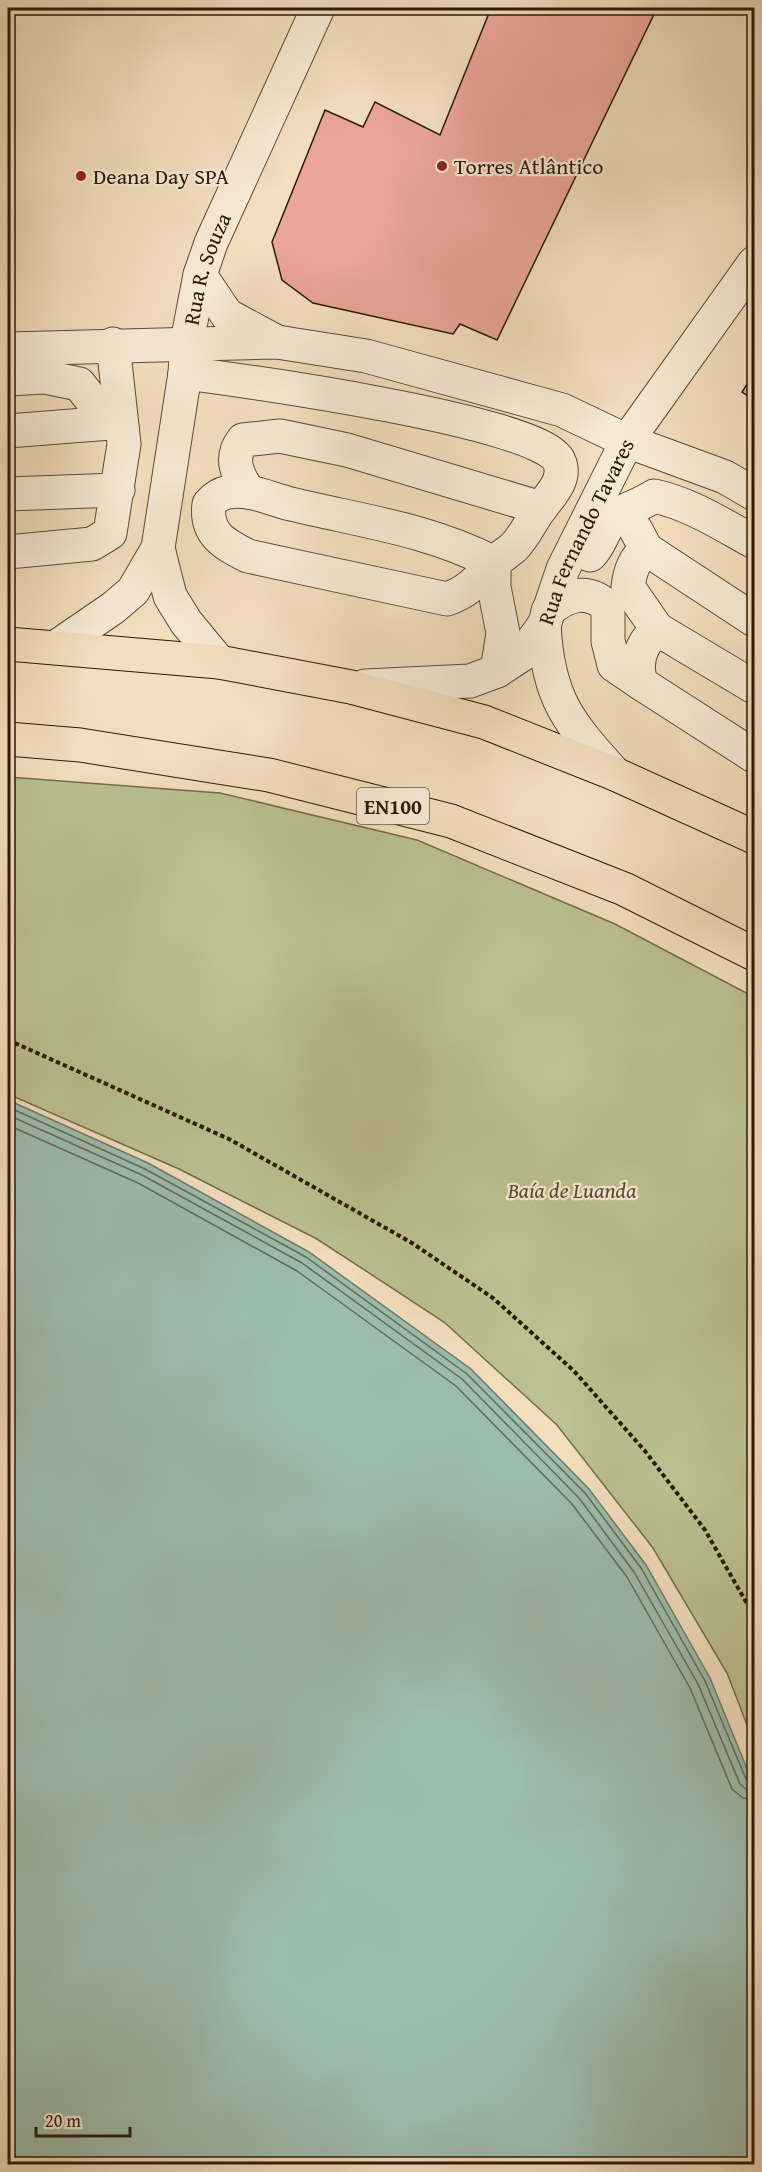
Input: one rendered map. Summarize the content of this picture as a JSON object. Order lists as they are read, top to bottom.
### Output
{
  "streets": {
    "main road": ["EN100"],
    "street": ["Rua R. Souza", "Rua Fernando Tavares"]
  },
  "parks": ["Baía de Luanda"],
  "places": ["Torres Atlântico", "Deana Day SPA"],
  "scale_bar": "20 m"
}
